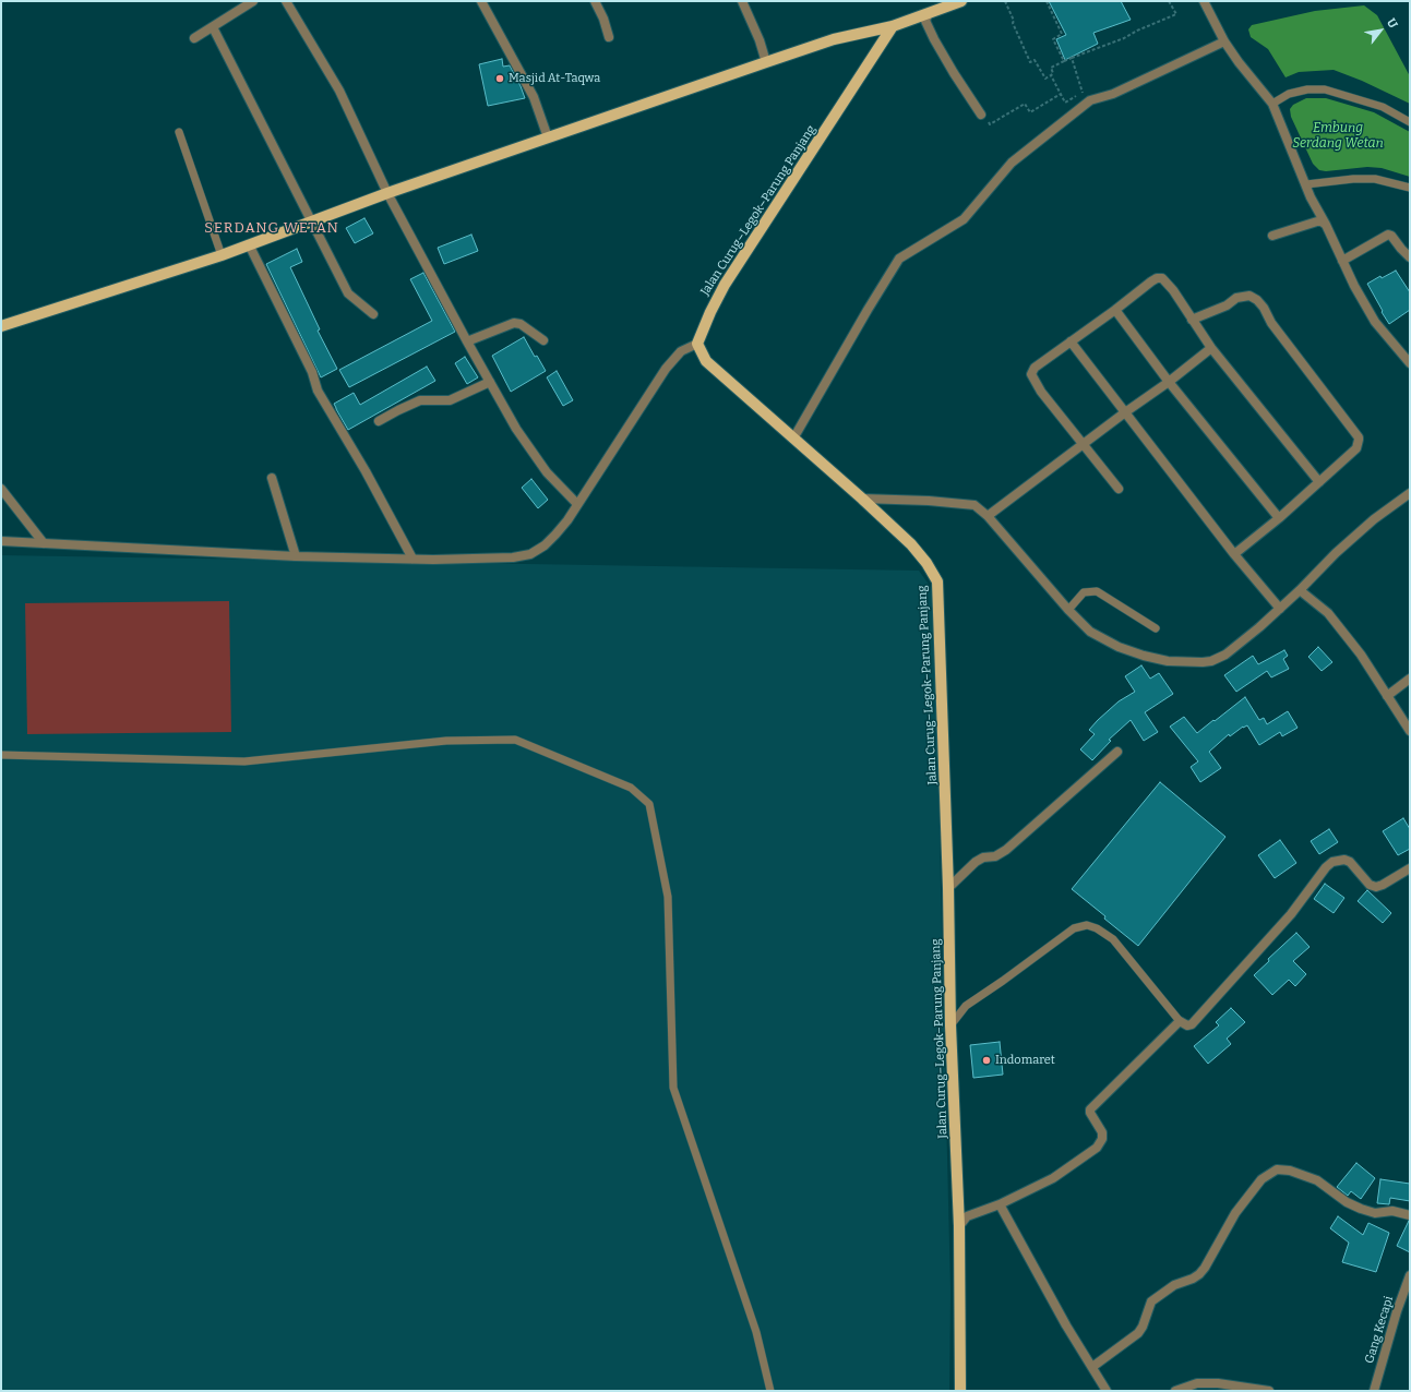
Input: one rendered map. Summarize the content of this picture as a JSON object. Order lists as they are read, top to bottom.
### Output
{
  "streets": {
    "main road": ["Jalan Curug–Legok–Parung Panjang"],
    "street": ["Gang Kecapi"]
  },
  "districts": ["SERDANG WETAN"],
  "water": ["Embung Serdang Wetan"],
  "places": ["Masjid At-Taqwa", "Indomaret"],
  "north": "top right"
}
